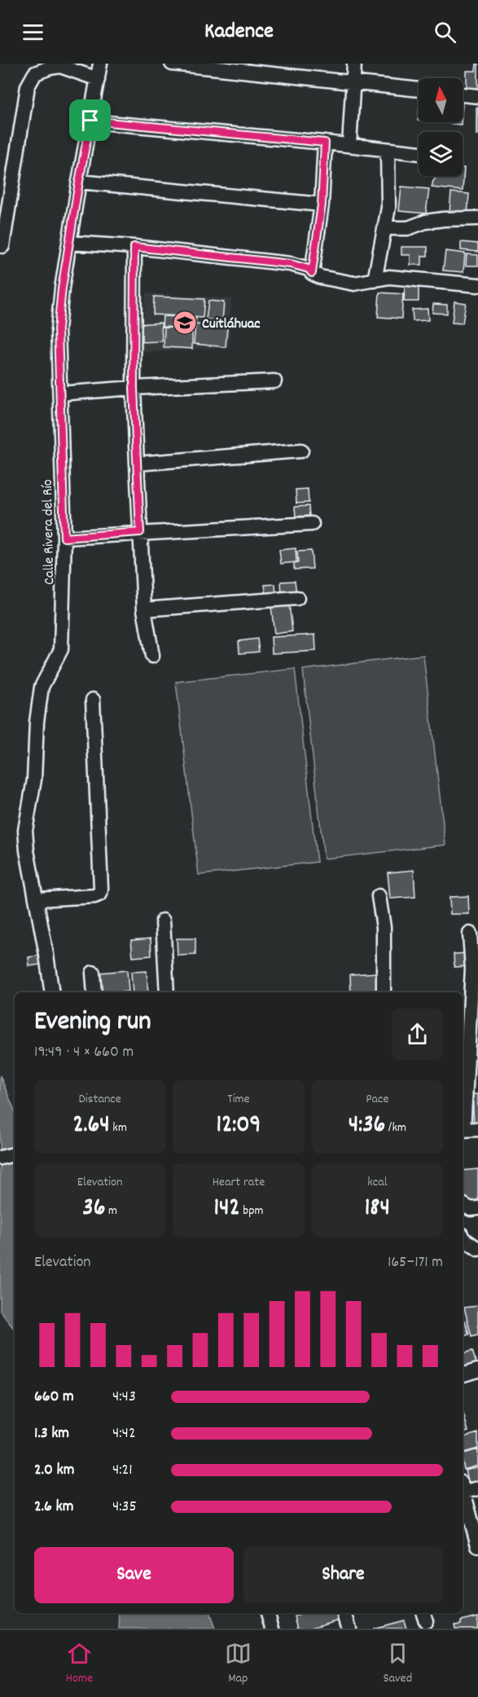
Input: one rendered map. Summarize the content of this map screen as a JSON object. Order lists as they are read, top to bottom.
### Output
{
  "streets": {
    "street": ["Calle Rivera del Río"]
  },
  "places": {
    "school or university": ["Cuitláhuac"]
  },
  "north": "top",
  "page": {
    "header": "Kadence",
    "heading": ["Evening run", "19:49 · 4 × 660 m"],
    "stats": [
      ["Distance", "2.64 km"],
      ["Time", "12:09"],
      ["Pace", "4:36 /km"],
      ["Elevation", "36 m"],
      ["Heart rate", "142 bpm"],
      ["kcal", "184"]
    ],
    "chart": ["Elevation", "165–171 m"],
    "list": [
      {
        "name": "660 m",
        "note": "4:43"
      },
      {
        "name": "1.3 km",
        "note": "4:42"
      },
      {
        "name": "2.0 km",
        "note": "4:21"
      },
      {
        "name": "2.6 km",
        "note": "4:35"
      }
    ],
    "buttons": ["Save", "Share"],
    "tabs": ["Home", "Map", "Saved"]
  }
}
